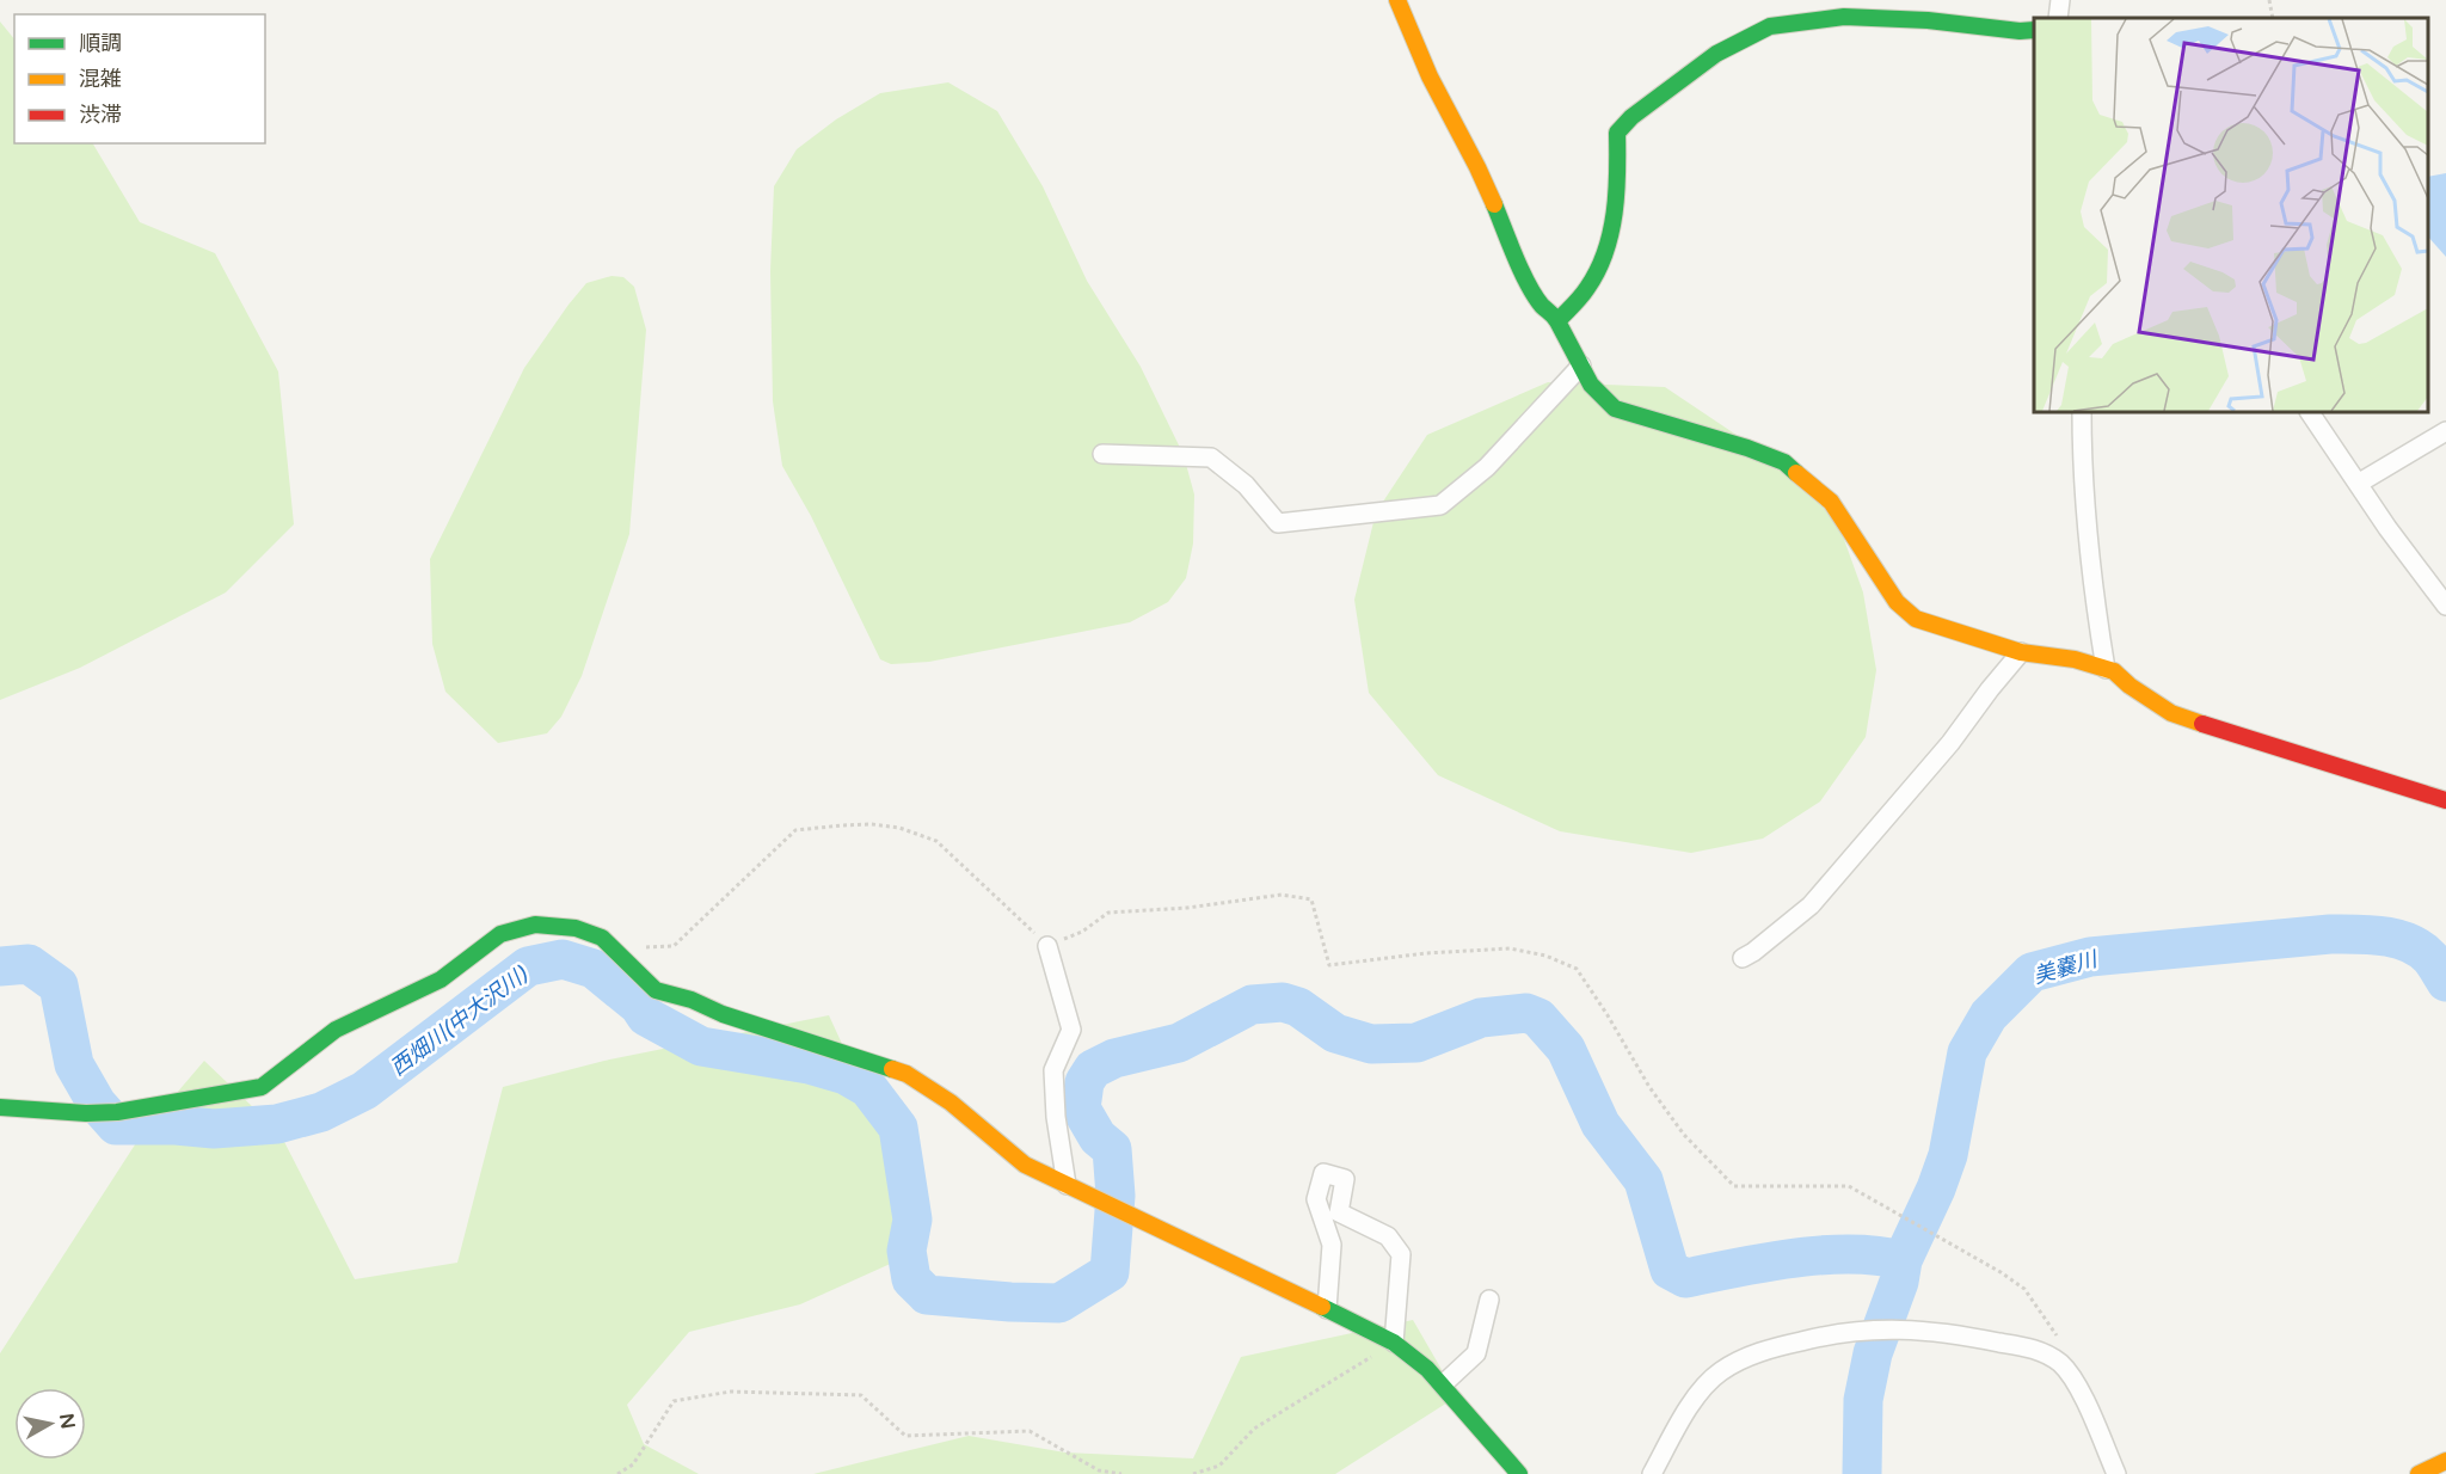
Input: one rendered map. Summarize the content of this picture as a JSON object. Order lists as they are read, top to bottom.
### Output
{
  "water": ["美嚢川", "西畑川(中大沢川)"],
  "legend": ["順調", "混雑", "渋滞"],
  "north": "right"
}
